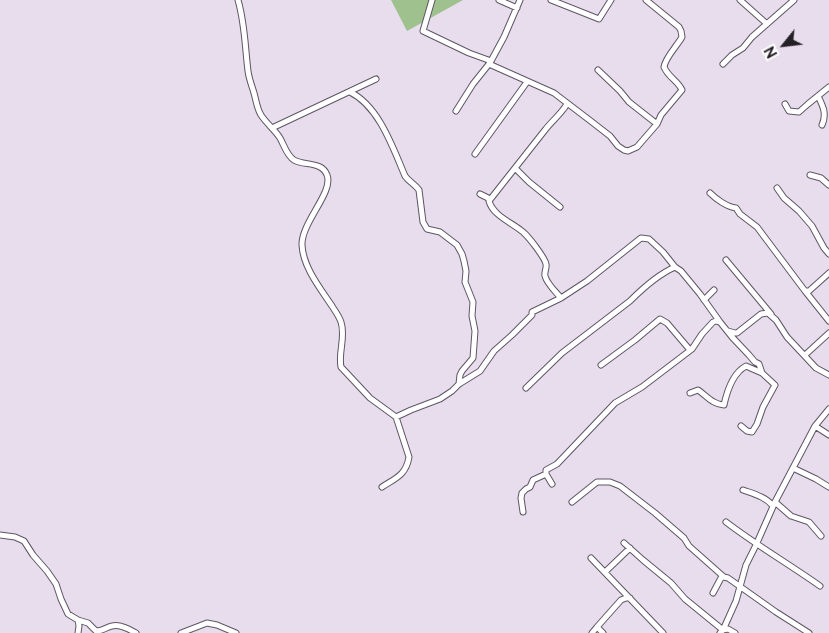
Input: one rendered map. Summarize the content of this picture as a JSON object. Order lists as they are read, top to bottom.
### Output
{
  "north": "bottom left"
}
